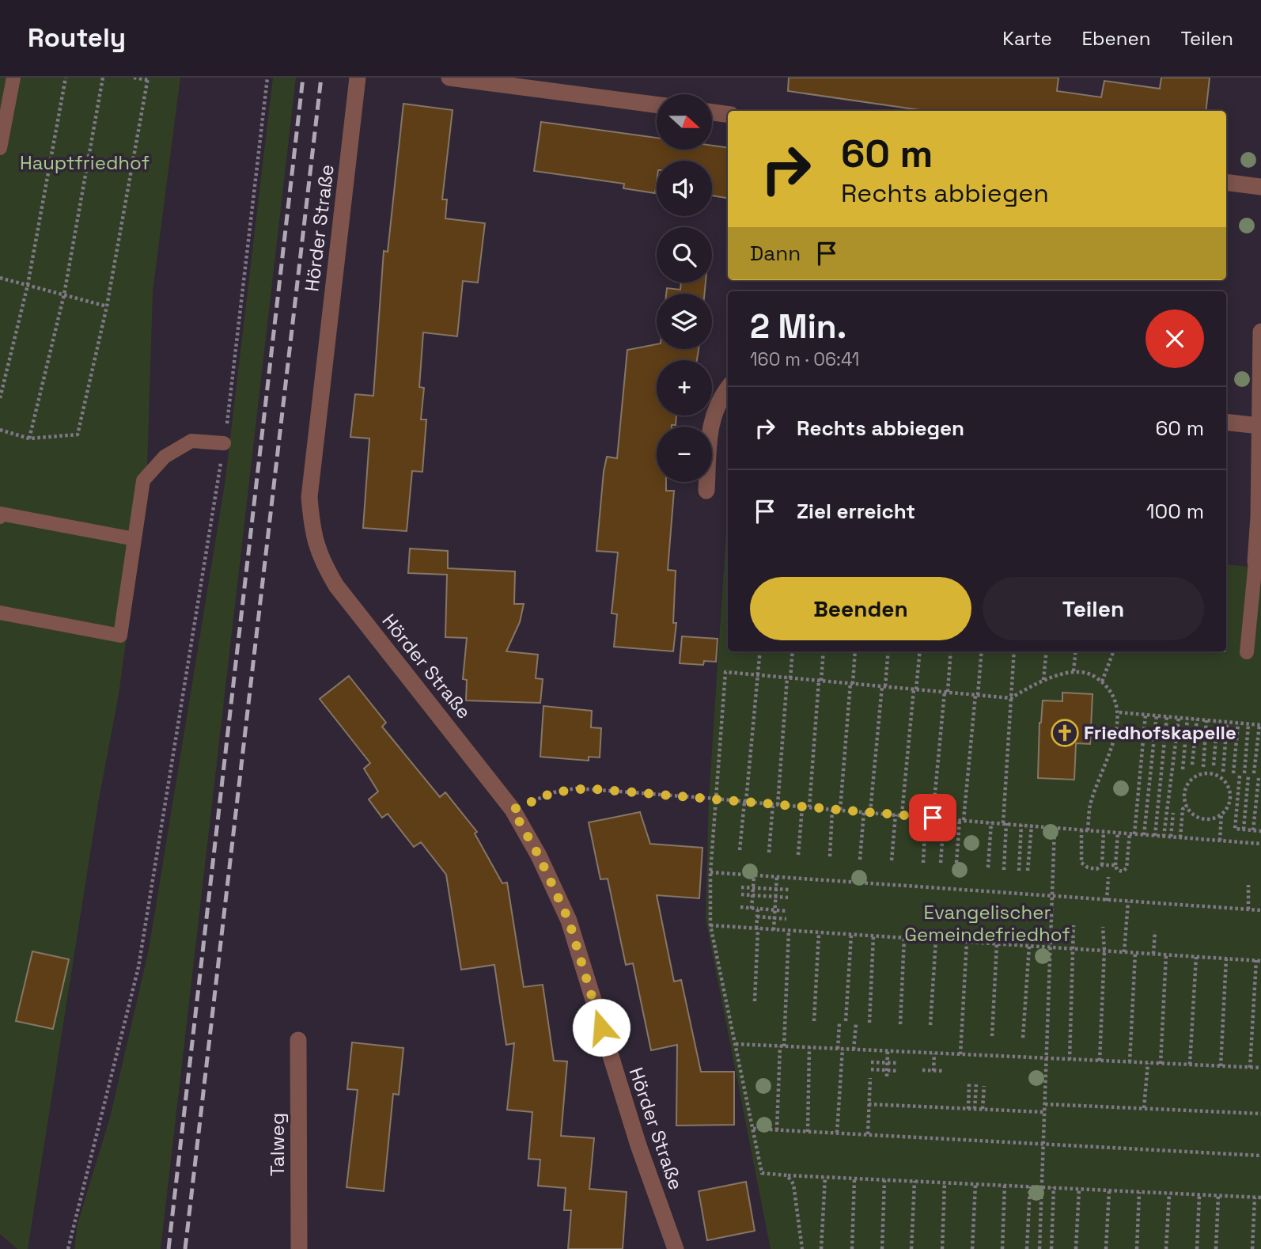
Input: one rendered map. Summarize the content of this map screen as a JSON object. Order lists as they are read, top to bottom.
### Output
{
  "streets": {
    "street": ["Hörder Straße", "Talweg"]
  },
  "parks": ["Hauptfriedhof", "Evangelischer Gemeindefriedhof"],
  "places": {
    "church": ["Friedhofskapelle"]
  },
  "north": "right",
  "page": {
    "header": "Routely",
    "nav": ["Karte", "Ebenen", "Teilen"],
    "map_buttons": ["+", "−"],
    "turn": ["60 m", "Rechts abbiegen"],
    "then": "Dann",
    "heading": ["2 Min.", "160 m · 06:41"],
    "list": [
      {
        "name": "Rechts abbiegen",
        "value": "60 m"
      },
      {
        "name": "Ziel erreicht",
        "value": "100 m"
      }
    ],
    "buttons": ["Beenden", "Teilen"]
  }
}
